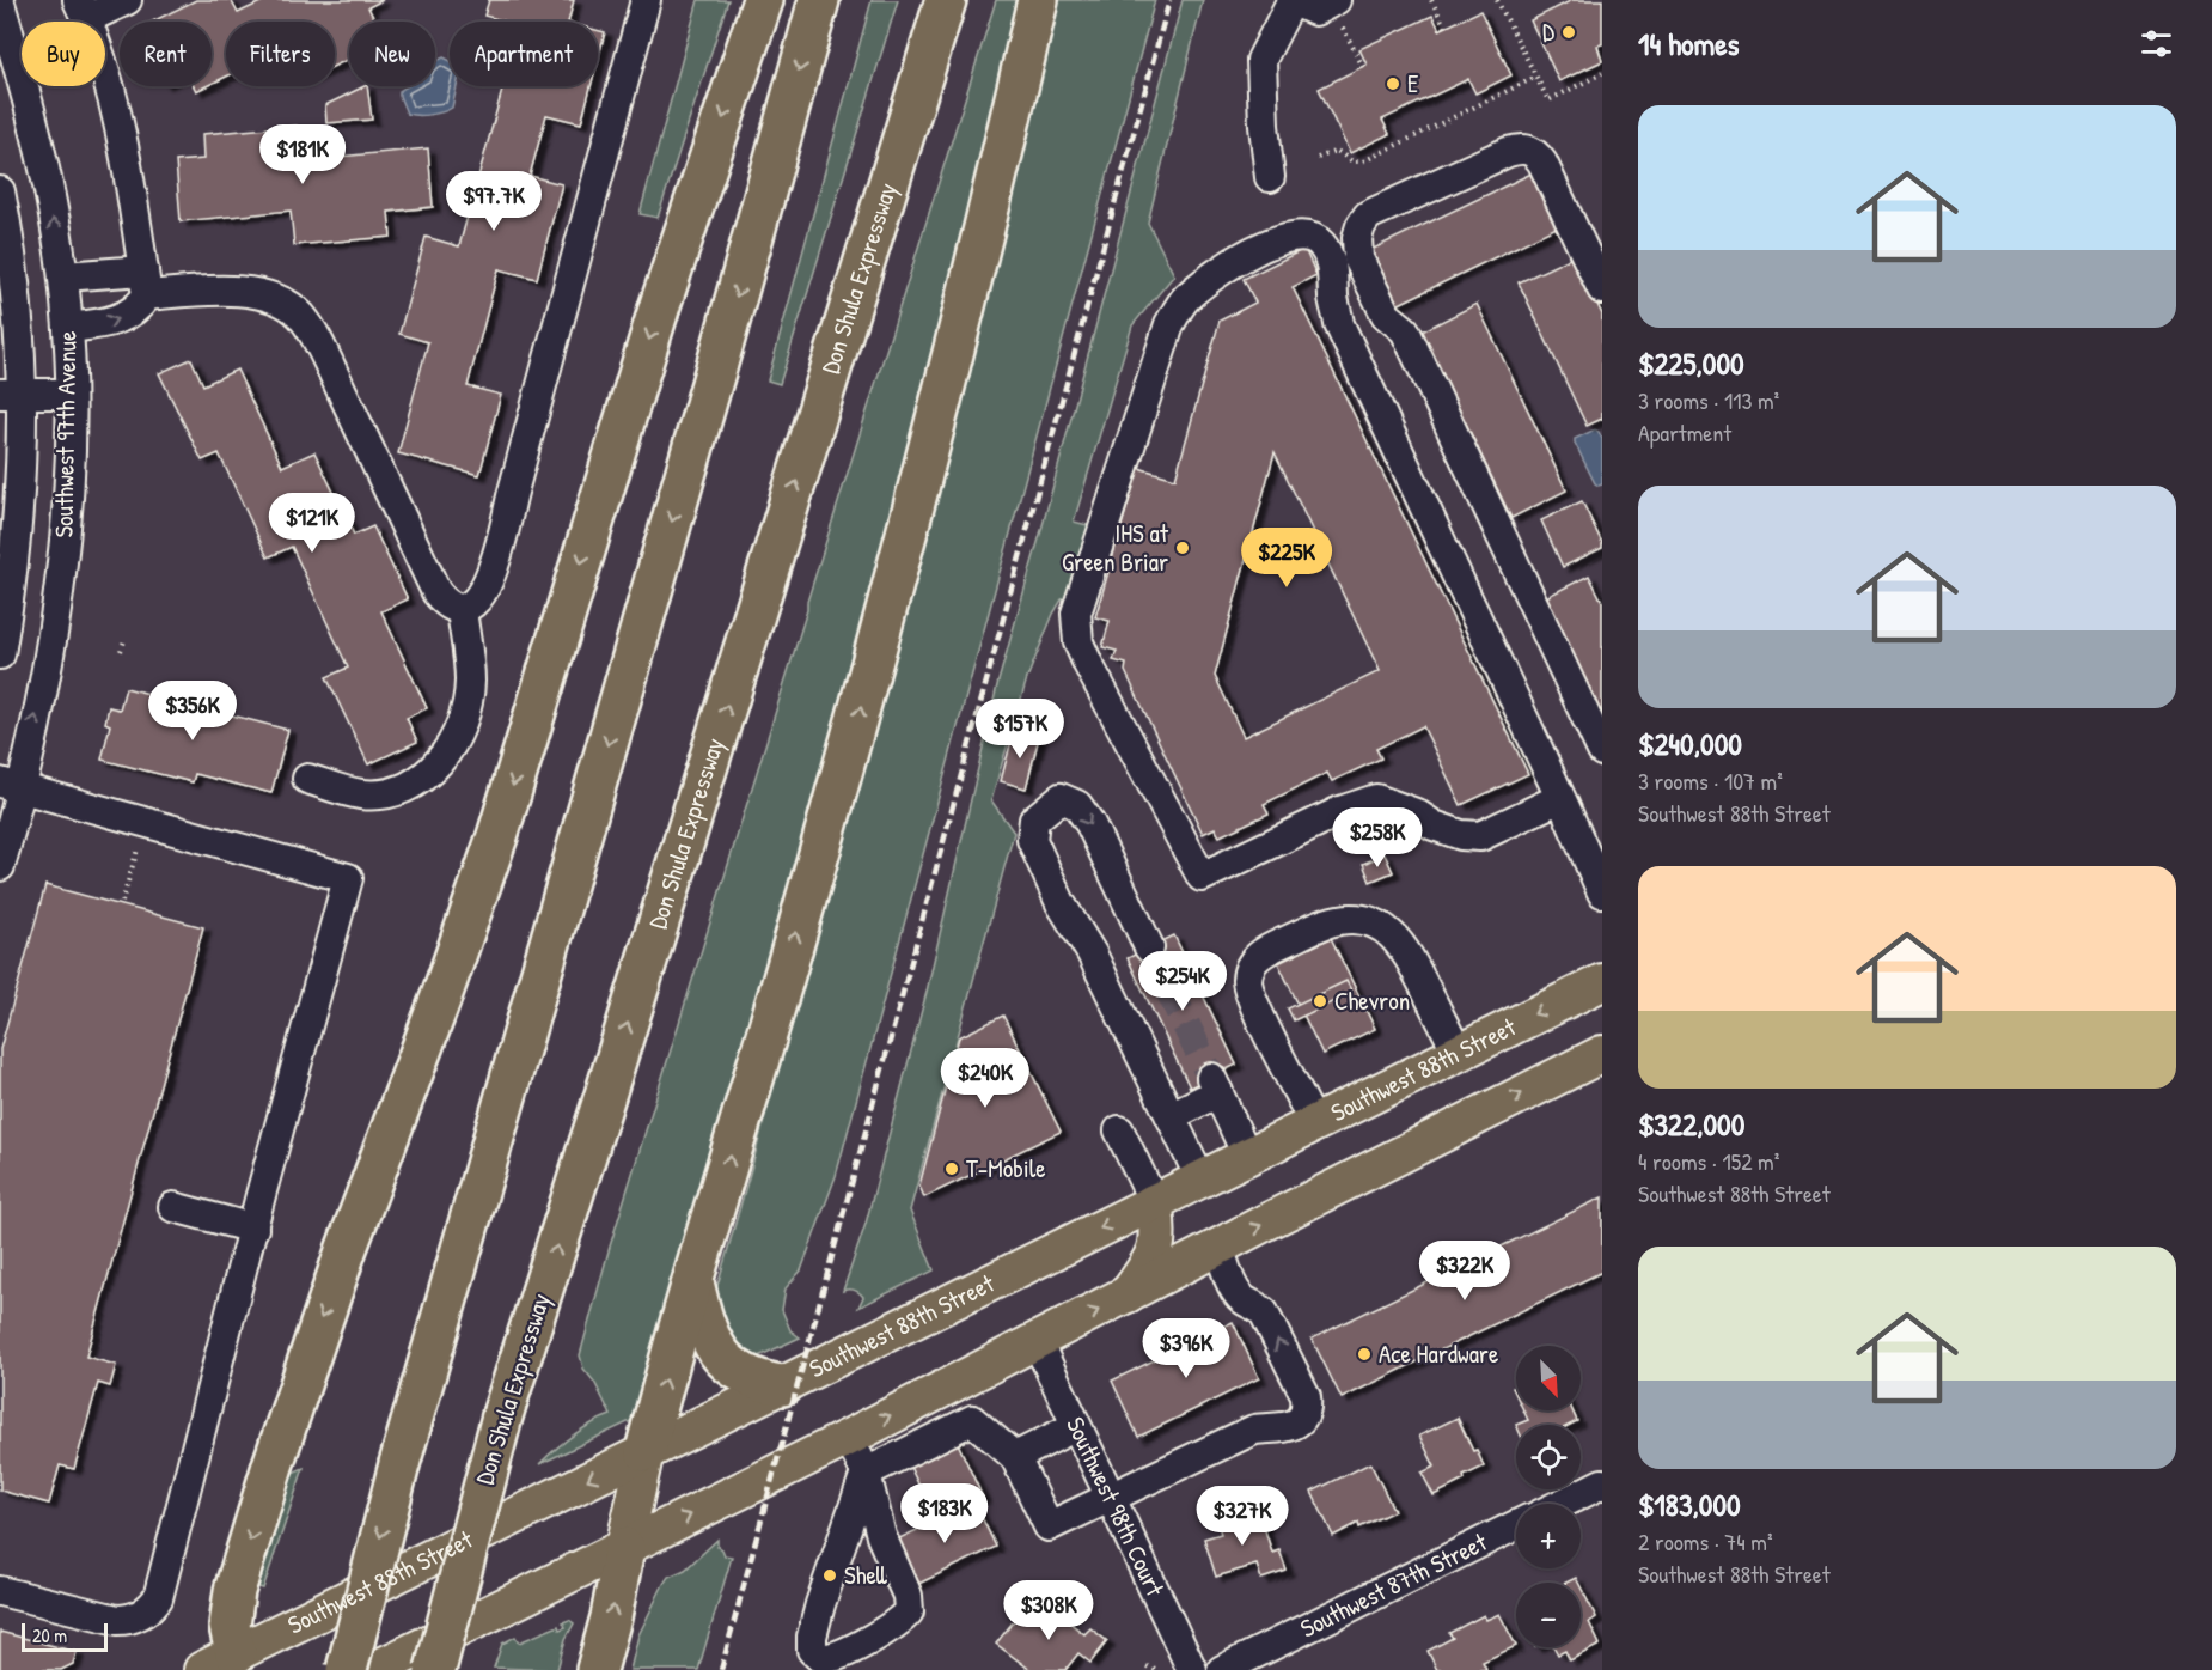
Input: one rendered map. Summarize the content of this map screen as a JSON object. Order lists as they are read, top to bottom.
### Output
{
  "streets": {
    "highway": ["Don Shula Expressway"],
    "main road": ["Southwest 88th Street"],
    "street": ["Southwest 97th Avenue", "Southwest 98th Court", "Southwest 87th Street"]
  },
  "places": [
    "D",
    "E",
    "IHS at Green Briar",
    "Chevron",
    "T-Mobile",
    "Ace Hardware",
    "Shell"
  ],
  "scale_bar": "20 m",
  "north": "bottom right",
  "page": {
    "heading": "14 homes",
    "chip": [
      "Buy",
      "Rent",
      "Filters",
      "New",
      "Apartment"
    ],
    "list": [
      {
        "name": "$225,000",
        "note": "3 rooms · 113 m² · Apartment"
      },
      {
        "name": "$240,000",
        "note": "3 rooms · 107 m² · Southwest 88th Street"
      },
      {
        "name": "$322,000",
        "note": "4 rooms · 152 m² · Southwest 88th Street"
      },
      {
        "name": "$183,000",
        "note": "2 rooms · 74 m² · Southwest 88th Street"
      }
    ],
    "price": [
      "$181K",
      "$97.7K",
      "$121K",
      "$225K",
      "$356K",
      "$157K",
      "$258K",
      "$254K",
      "$240K",
      "$322K",
      "$396K",
      "$183K",
      "$327K",
      "$308K"
    ],
    "map_buttons": ["+", "−"],
    "scale": "20 m"
  }
}
